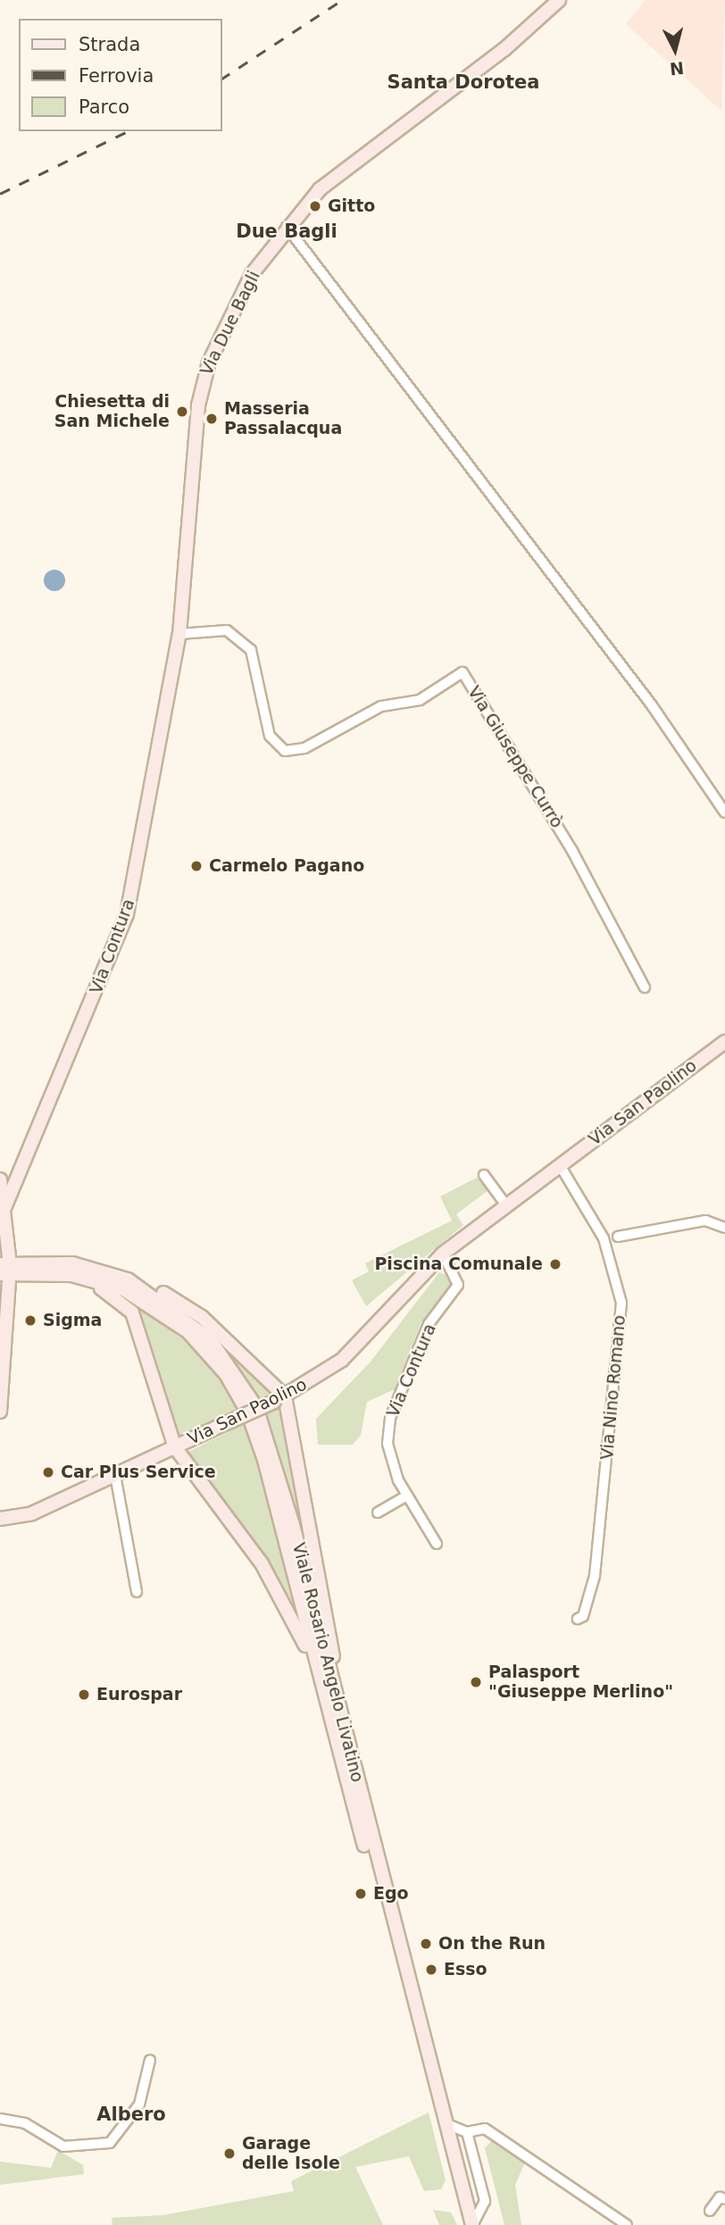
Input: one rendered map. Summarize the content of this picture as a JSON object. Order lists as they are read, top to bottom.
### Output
{
  "streets": {
    "street": [
      "Via Due Bagli",
      "Via Giuseppe Currò",
      "Via Contura",
      "Via San Paolino",
      "Via Nino Romano",
      "Viale Rosario Angelo Livatino"
    ]
  },
  "crossings": [
    ["Via Due Bagli", "Via Giuseppe Currò"],
    ["Via Due Bagli", "Via Contura"],
    ["Via Giuseppe Currò", "Via Contura"],
    ["Via Contura", "Via San Paolino"],
    ["Via San Paolino", "Via Nino Romano"]
  ],
  "districts": ["Santa Dorotea", "Due Bagli", "Albero"],
  "places": [
    "Gitto",
    "Chiesetta di San Michele",
    "Masseria Passalacqua",
    "Carmelo Pagano",
    "Piscina Comunale",
    "Sigma",
    "Car Plus Service",
    "Palasport \"Giuseppe Merlino\"",
    "Eurospar",
    "Ego",
    "On the Run",
    "Esso",
    "Garage delle Isole"
  ],
  "legend": ["Strada", "Ferrovia", "Parco"],
  "north": "bottom"
}
